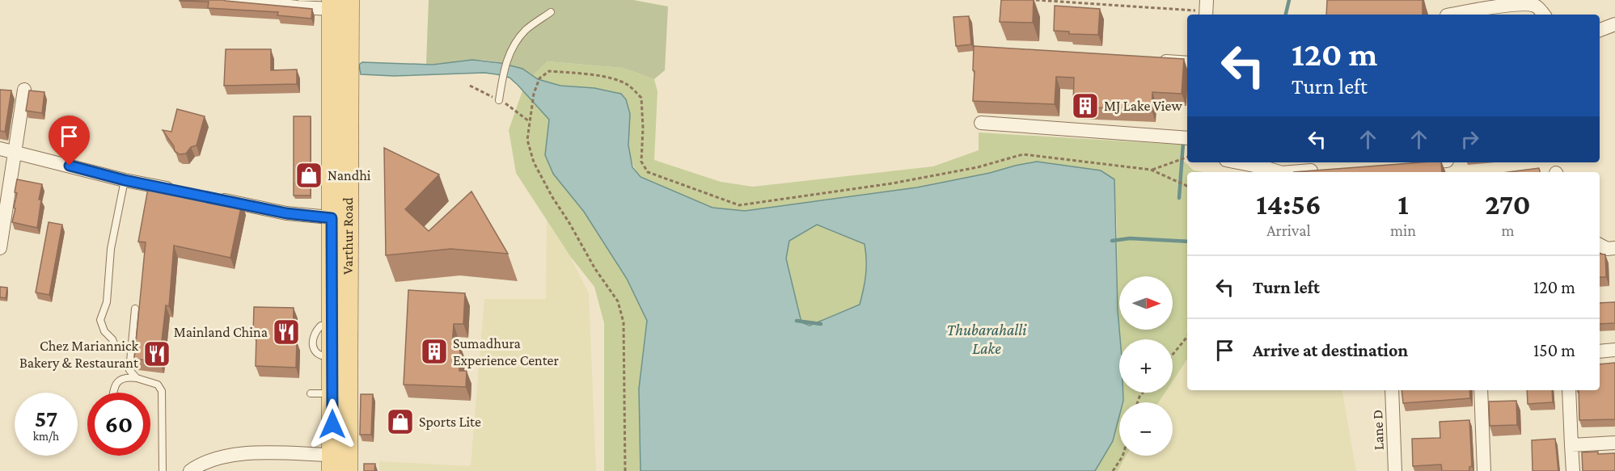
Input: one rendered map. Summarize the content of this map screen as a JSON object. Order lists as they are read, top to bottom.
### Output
{
  "streets": {
    "main road": ["Varthur Road"],
    "street": ["Lane D"]
  },
  "water": ["Thubarahalli Lake"],
  "places": {
    "building": ["MJ Lake View", "Sumadhura Experience Center"],
    "shop": ["Nandhi", "Sports Lite"],
    "restaurant": ["Mainland China", "Chez Mariannick Bakery & Restaurant"]
  },
  "north": "right",
  "page": {
    "turn": ["120 m", "Turn left"],
    "eta": [
      "14:56",
      "Arrival",
      "1",
      "min",
      "270",
      "m"
    ],
    "list": [
      {
        "name": "Turn left",
        "value": "120 m"
      },
      {
        "name": "Arrive at destination",
        "value": "150 m"
      }
    ],
    "map_buttons": ["+", "−"],
    "speed": "57 km/h",
    "limit": "60"
  }
}
